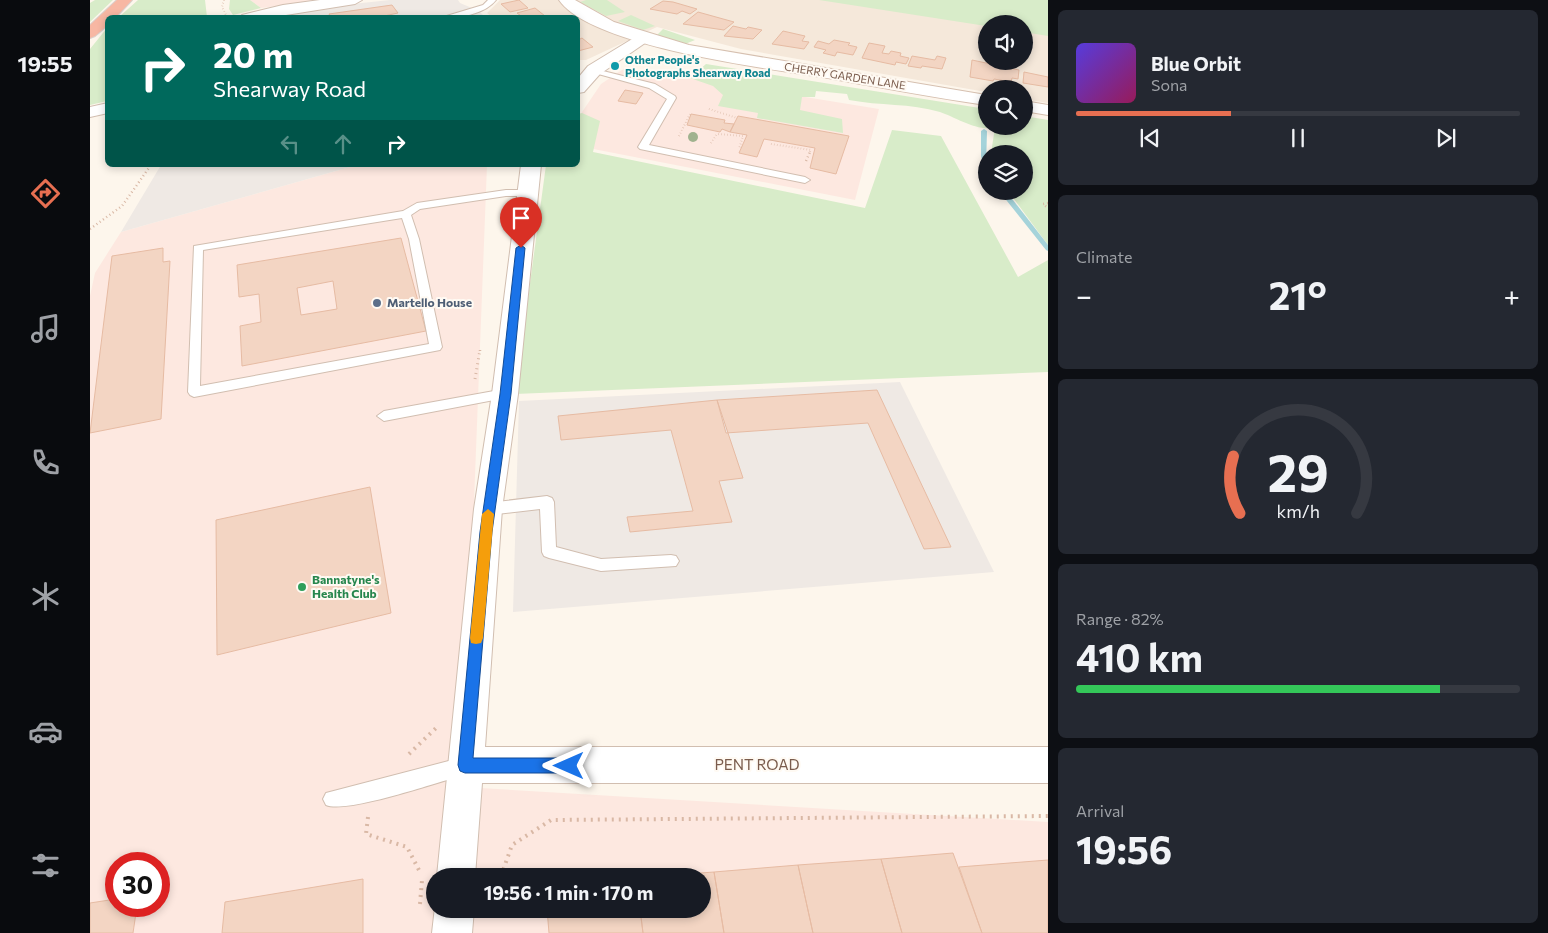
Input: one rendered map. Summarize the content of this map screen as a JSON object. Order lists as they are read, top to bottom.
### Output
{
  "streets": {
    "street": ["CHERRY GARDEN LANE", "PENT ROAD"]
  },
  "places": ["Other People's Photographs Shearway Road", "Martello House", "Bannatyne's Health Club"],
  "page": {
    "tabs": "19:55",
    "turn": ["20 m", "Shearway Road"],
    "song": ["Blue Orbit", "Sona"],
    "tile": [
      "Climate",
      ["Range · 82%", "410 km"],
      ["Arrival", "19:56"]
    ],
    "heat": ["−", "21°", "+"],
    "limit": "30",
    "trip": "19:56 · 1 min · 170 m",
    "gauge": ["29", "km/h"]
  }
}
